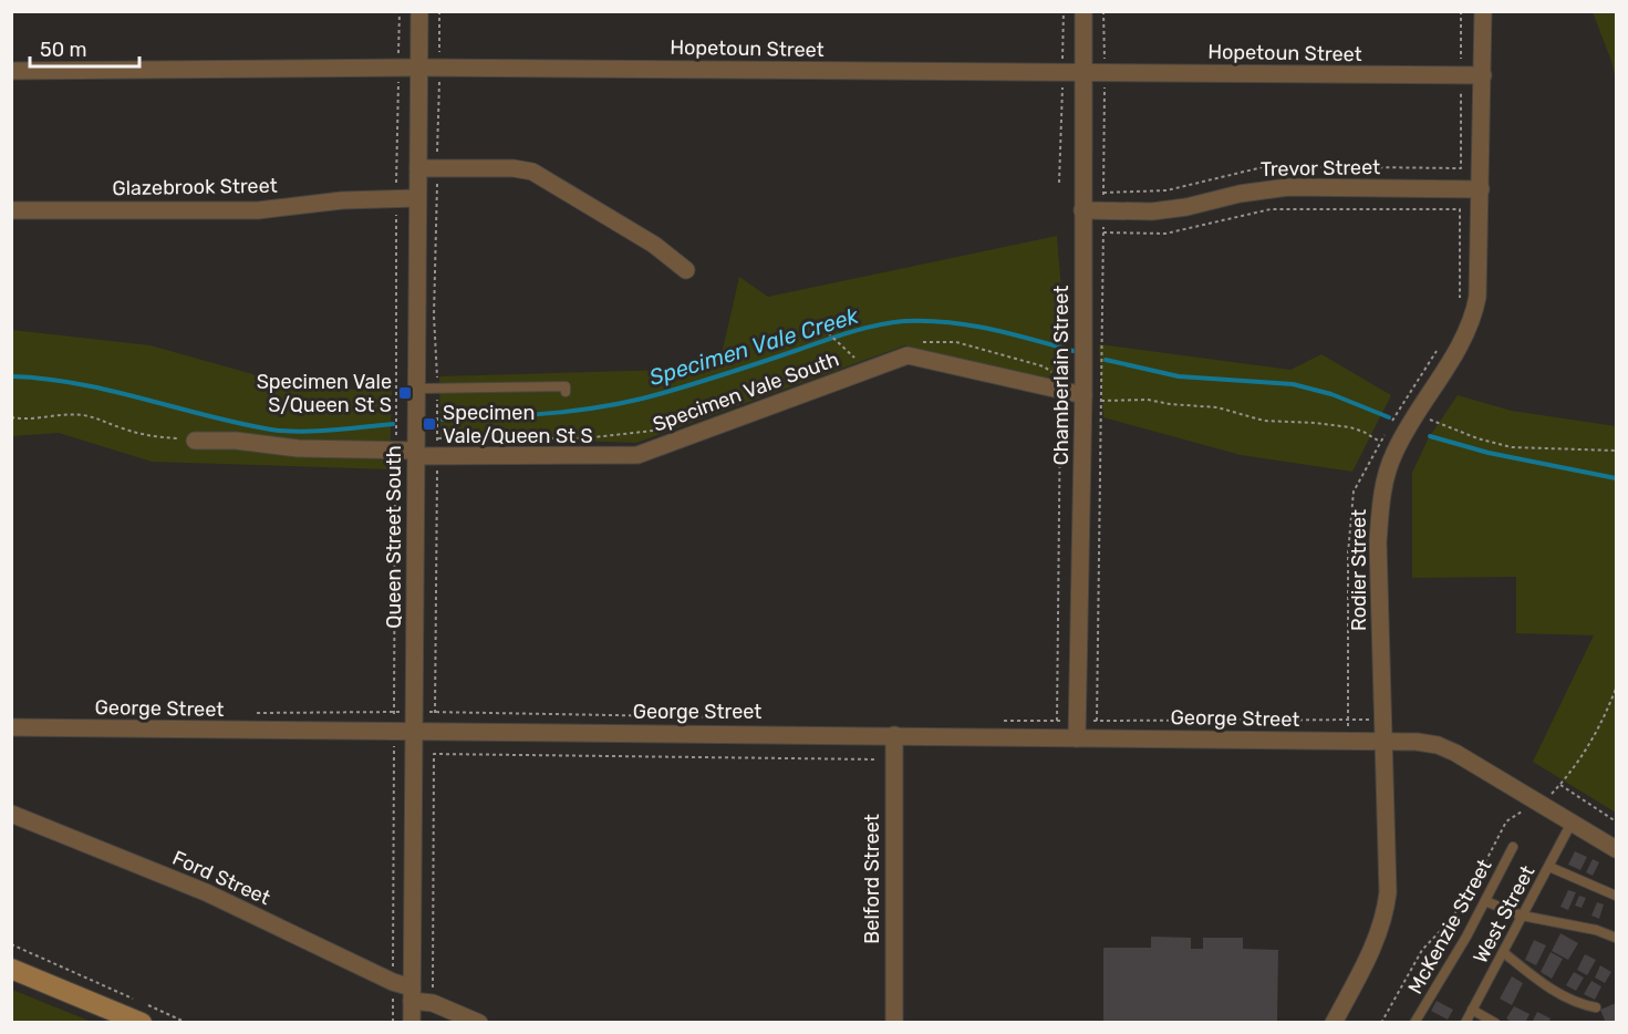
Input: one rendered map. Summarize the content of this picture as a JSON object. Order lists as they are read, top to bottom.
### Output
{
  "streets": {
    "street": [
      "Hopetoun Street",
      "Trevor Street",
      "Glazebrook Street",
      "Chamberlain Street",
      "Specimen Vale South",
      "Queen Street South",
      "Rodier Street",
      "George Street",
      "Ford Street",
      "Belford Street"
    ],
    "lane": ["West Street", "McKenzie Street"]
  },
  "crossings": [
    ["Hopetoun Street", "Chamberlain Street"],
    ["Hopetoun Street", "Queen Street South"],
    ["Hopetoun Street", "Rodier Street"],
    ["Trevor Street", "Chamberlain Street"],
    ["Trevor Street", "Rodier Street"],
    ["Glazebrook Street", "Queen Street South"],
    ["Chamberlain Street", "Specimen Vale South"],
    ["Chamberlain Street", "George Street"],
    ["Specimen Vale South", "Queen Street South"],
    ["Queen Street South", "George Street"],
    ["Queen Street South", "Ford Street"],
    ["Rodier Street", "George Street"],
    ["George Street", "Belford Street"],
    ["George Street", "West Street"]
  ],
  "water": ["Specimen Vale Creek"],
  "places": {
    "transit": ["Specimen Vale S/Queen St S", "Specimen Vale/Queen St S"]
  },
  "scale_bar": "50 m"
}
